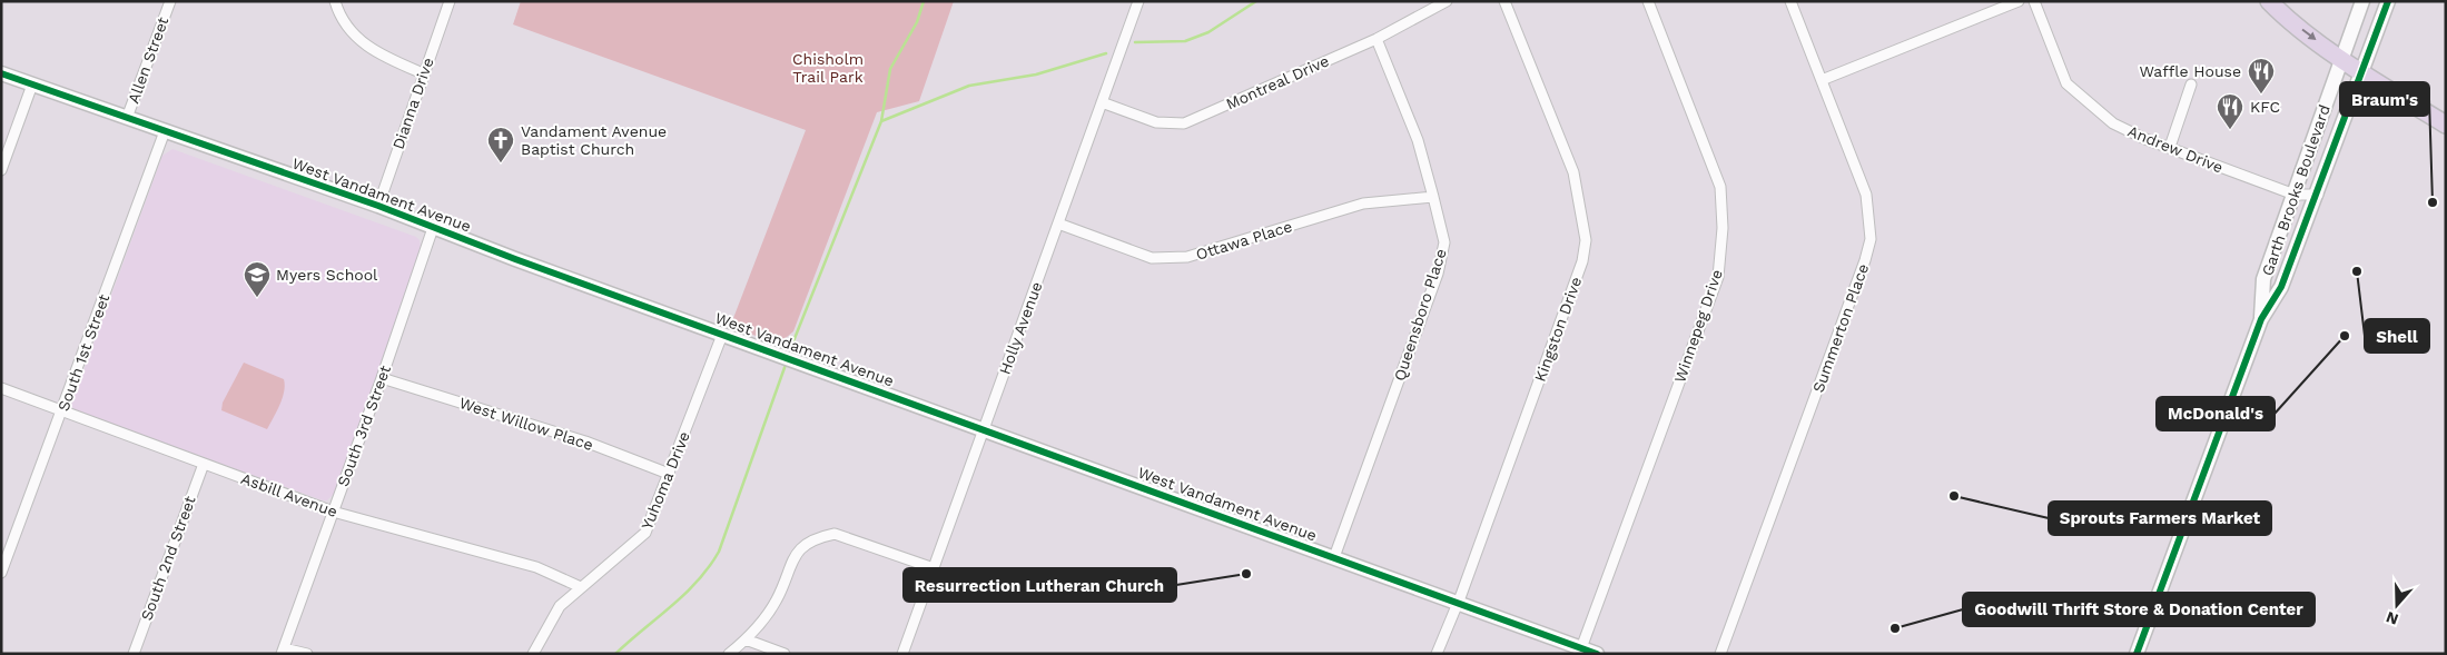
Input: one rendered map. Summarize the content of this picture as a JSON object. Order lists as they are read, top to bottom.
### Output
{
  "streets": {
    "street": [
      "Allen Street",
      "Montreal Drive",
      "Dianna Drive",
      "Andrew Drive",
      "Garth Brooks Boulevard",
      "West Vandament Avenue",
      "Ottawa Place",
      "Queensboro Place",
      "Winnepeg Drive",
      "Holly Avenue",
      "Summerton Place",
      "Kingston Drive",
      "South 1st Street",
      "West Willow Place",
      "South 3rd Street",
      "Yuhoma Drive",
      "Asbill Avenue",
      "South 2nd Street"
    ]
  },
  "crossings": [
    ["Allen Street", "West Vandament Avenue"],
    ["Montreal Drive", "Queensboro Place"],
    ["Montreal Drive", "Holly Avenue"],
    ["Dianna Drive", "West Vandament Avenue"],
    ["Andrew Drive", "Garth Brooks Boulevard"],
    ["West Vandament Avenue", "Queensboro Place"],
    ["West Vandament Avenue", "Winnepeg Drive"],
    ["West Vandament Avenue", "Holly Avenue"],
    ["West Vandament Avenue", "Kingston Drive"],
    ["West Vandament Avenue", "South 1st Street"],
    ["West Vandament Avenue", "South 3rd Street"],
    ["West Vandament Avenue", "Yuhoma Drive"],
    ["Ottawa Place", "Queensboro Place"],
    ["Ottawa Place", "Holly Avenue"],
    ["South 1st Street", "Asbill Avenue"],
    ["West Willow Place", "South 3rd Street"],
    ["West Willow Place", "Yuhoma Drive"],
    ["South 3rd Street", "Asbill Avenue"],
    ["Yuhoma Drive", "Asbill Avenue"],
    ["Asbill Avenue", "South 2nd Street"]
  ],
  "parks": ["Chisholm Trail Park"],
  "places": {
    "restaurant": ["Waffle House", "KFC"],
    "church": ["Vandament Avenue Baptist Church"],
    "other": [
      "Braum's",
      "Shell",
      "McDonald's",
      "Sprouts Farmers Market",
      "Resurrection Lutheran Church",
      "Goodwill Thrift Store & Donation Center"
    ],
    "school or university": ["Myers School"]
  },
  "north": "bottom"
}
